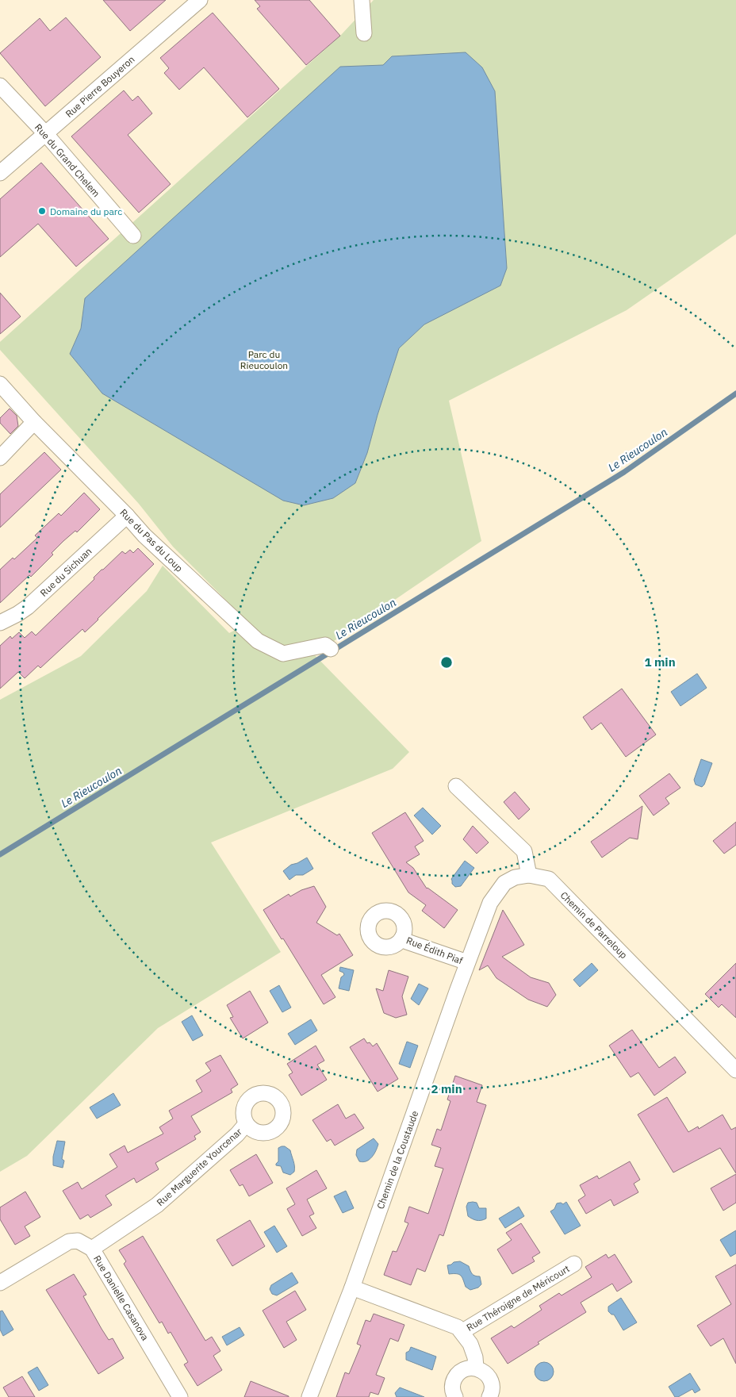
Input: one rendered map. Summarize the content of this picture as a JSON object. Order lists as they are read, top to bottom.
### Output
{
  "streets": {
    "street": [
      "Rue Pierre Bouyeron",
      "Rue du Grand Chelem",
      "Rue du Pas du Loup",
      "Rue du Sichuan",
      "Chemin de Parreloup",
      "Rue Édith Piaf",
      "Chemin de la Coustaude",
      "Rue Marguerite Yourcenar",
      "Rue Danielle Casanova",
      "Rue Théroigne de Méricourt"
    ]
  },
  "crossings": [
    ["Rue Pierre Bouyeron", "Rue du Grand Chelem"],
    ["Rue du Pas du Loup", "Rue du Sichuan"],
    ["Chemin de Parreloup", "Chemin de la Coustaude"],
    ["Rue Édith Piaf", "Chemin de la Coustaude"],
    ["Chemin de la Coustaude", "Rue Théroigne de Méricourt"],
    ["Rue Marguerite Yourcenar", "Rue Danielle Casanova"]
  ],
  "water": ["Le Rieucoulon"],
  "parks": ["Parc du Rieucoulon"],
  "places": ["Domaine du parc"],
  "rings": ["1 min", "2 min"]
}
